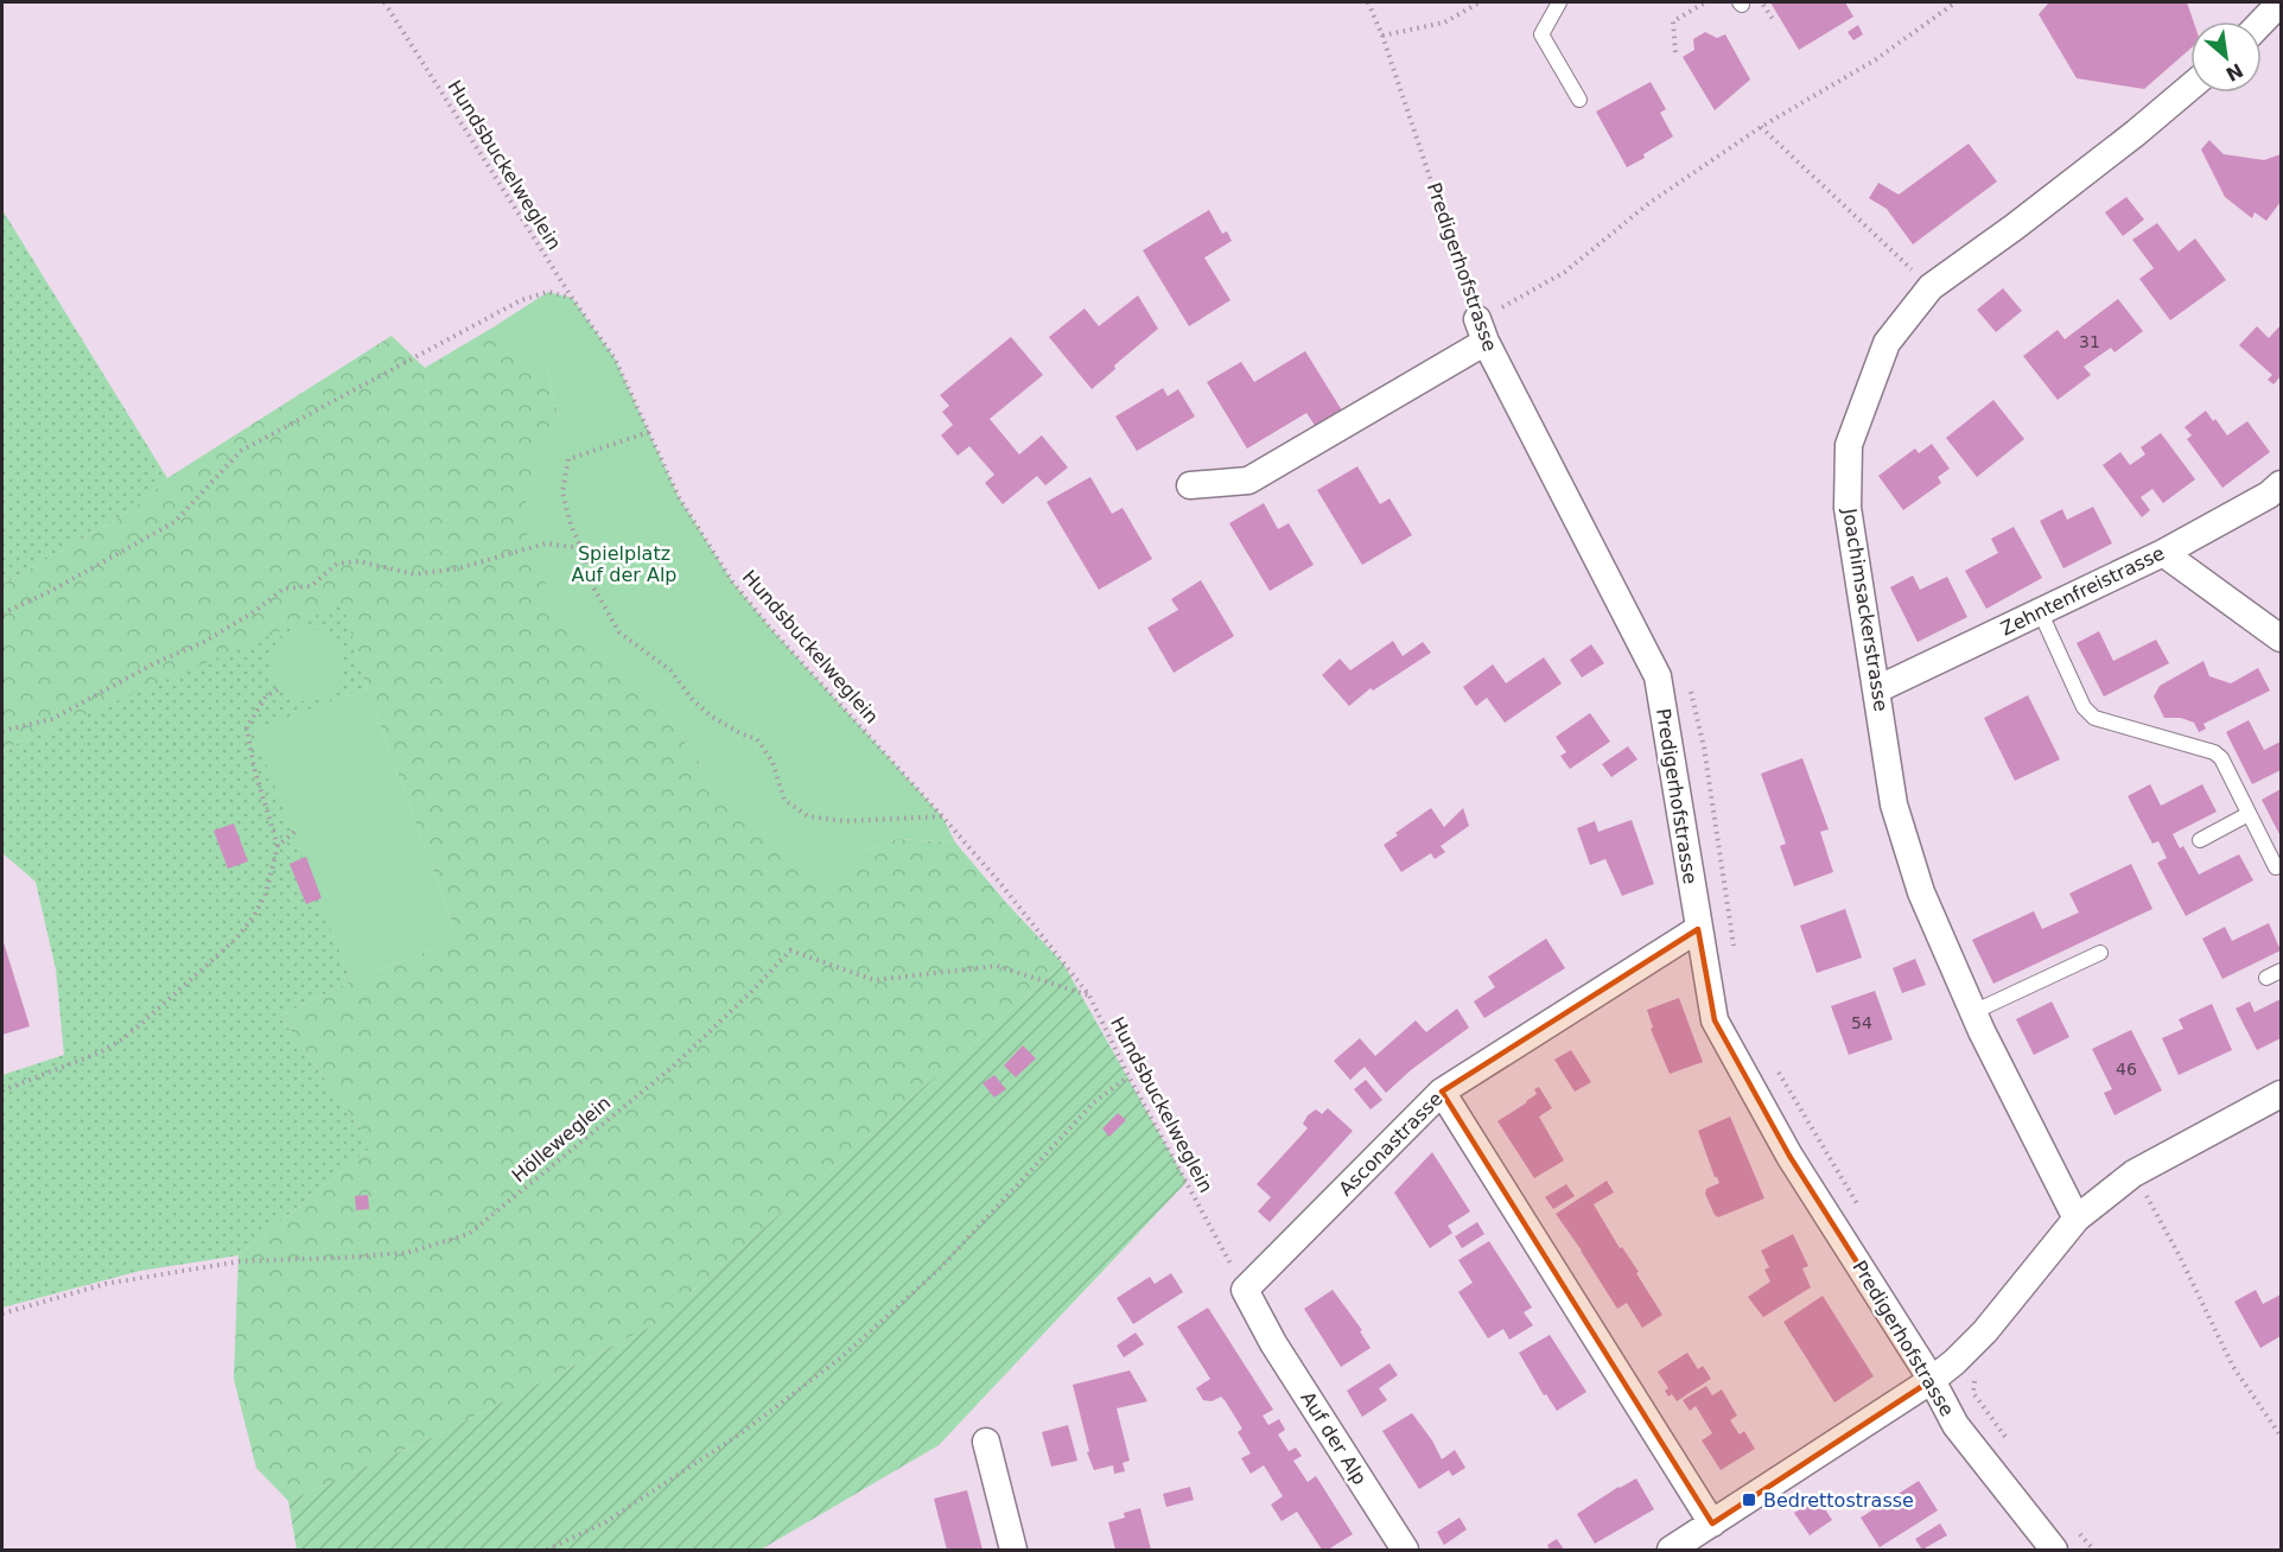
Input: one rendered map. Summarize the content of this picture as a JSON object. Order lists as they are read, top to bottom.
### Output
{
  "streets": {
    "street": [
      "Predigerhofstrasse",
      "Zehntenfreistrasse",
      "Joachimsackerstrasse",
      "Asconastrasse",
      "Auf der Alp"
    ],
    "path": ["Hundsbuckelweglein", "Hölleweglein"]
  },
  "crossings": [
    ["Hundsbuckelweglein", "Hölleweglein"],
    ["Hundsbuckelweglein", "Asconastrasse"],
    ["Hundsbuckelweglein", "Auf der Alp"],
    ["Predigerhofstrasse", "Asconastrasse"],
    ["Zehntenfreistrasse", "Joachimsackerstrasse"],
    ["Asconastrasse", "Auf der Alp"]
  ],
  "parks": ["Spielplatz Auf der Alp"],
  "places": {
    "transit": ["Bedrettostrasse"]
  },
  "house_numbers": ["31", "54", "46"],
  "north": "bottom right"
}
